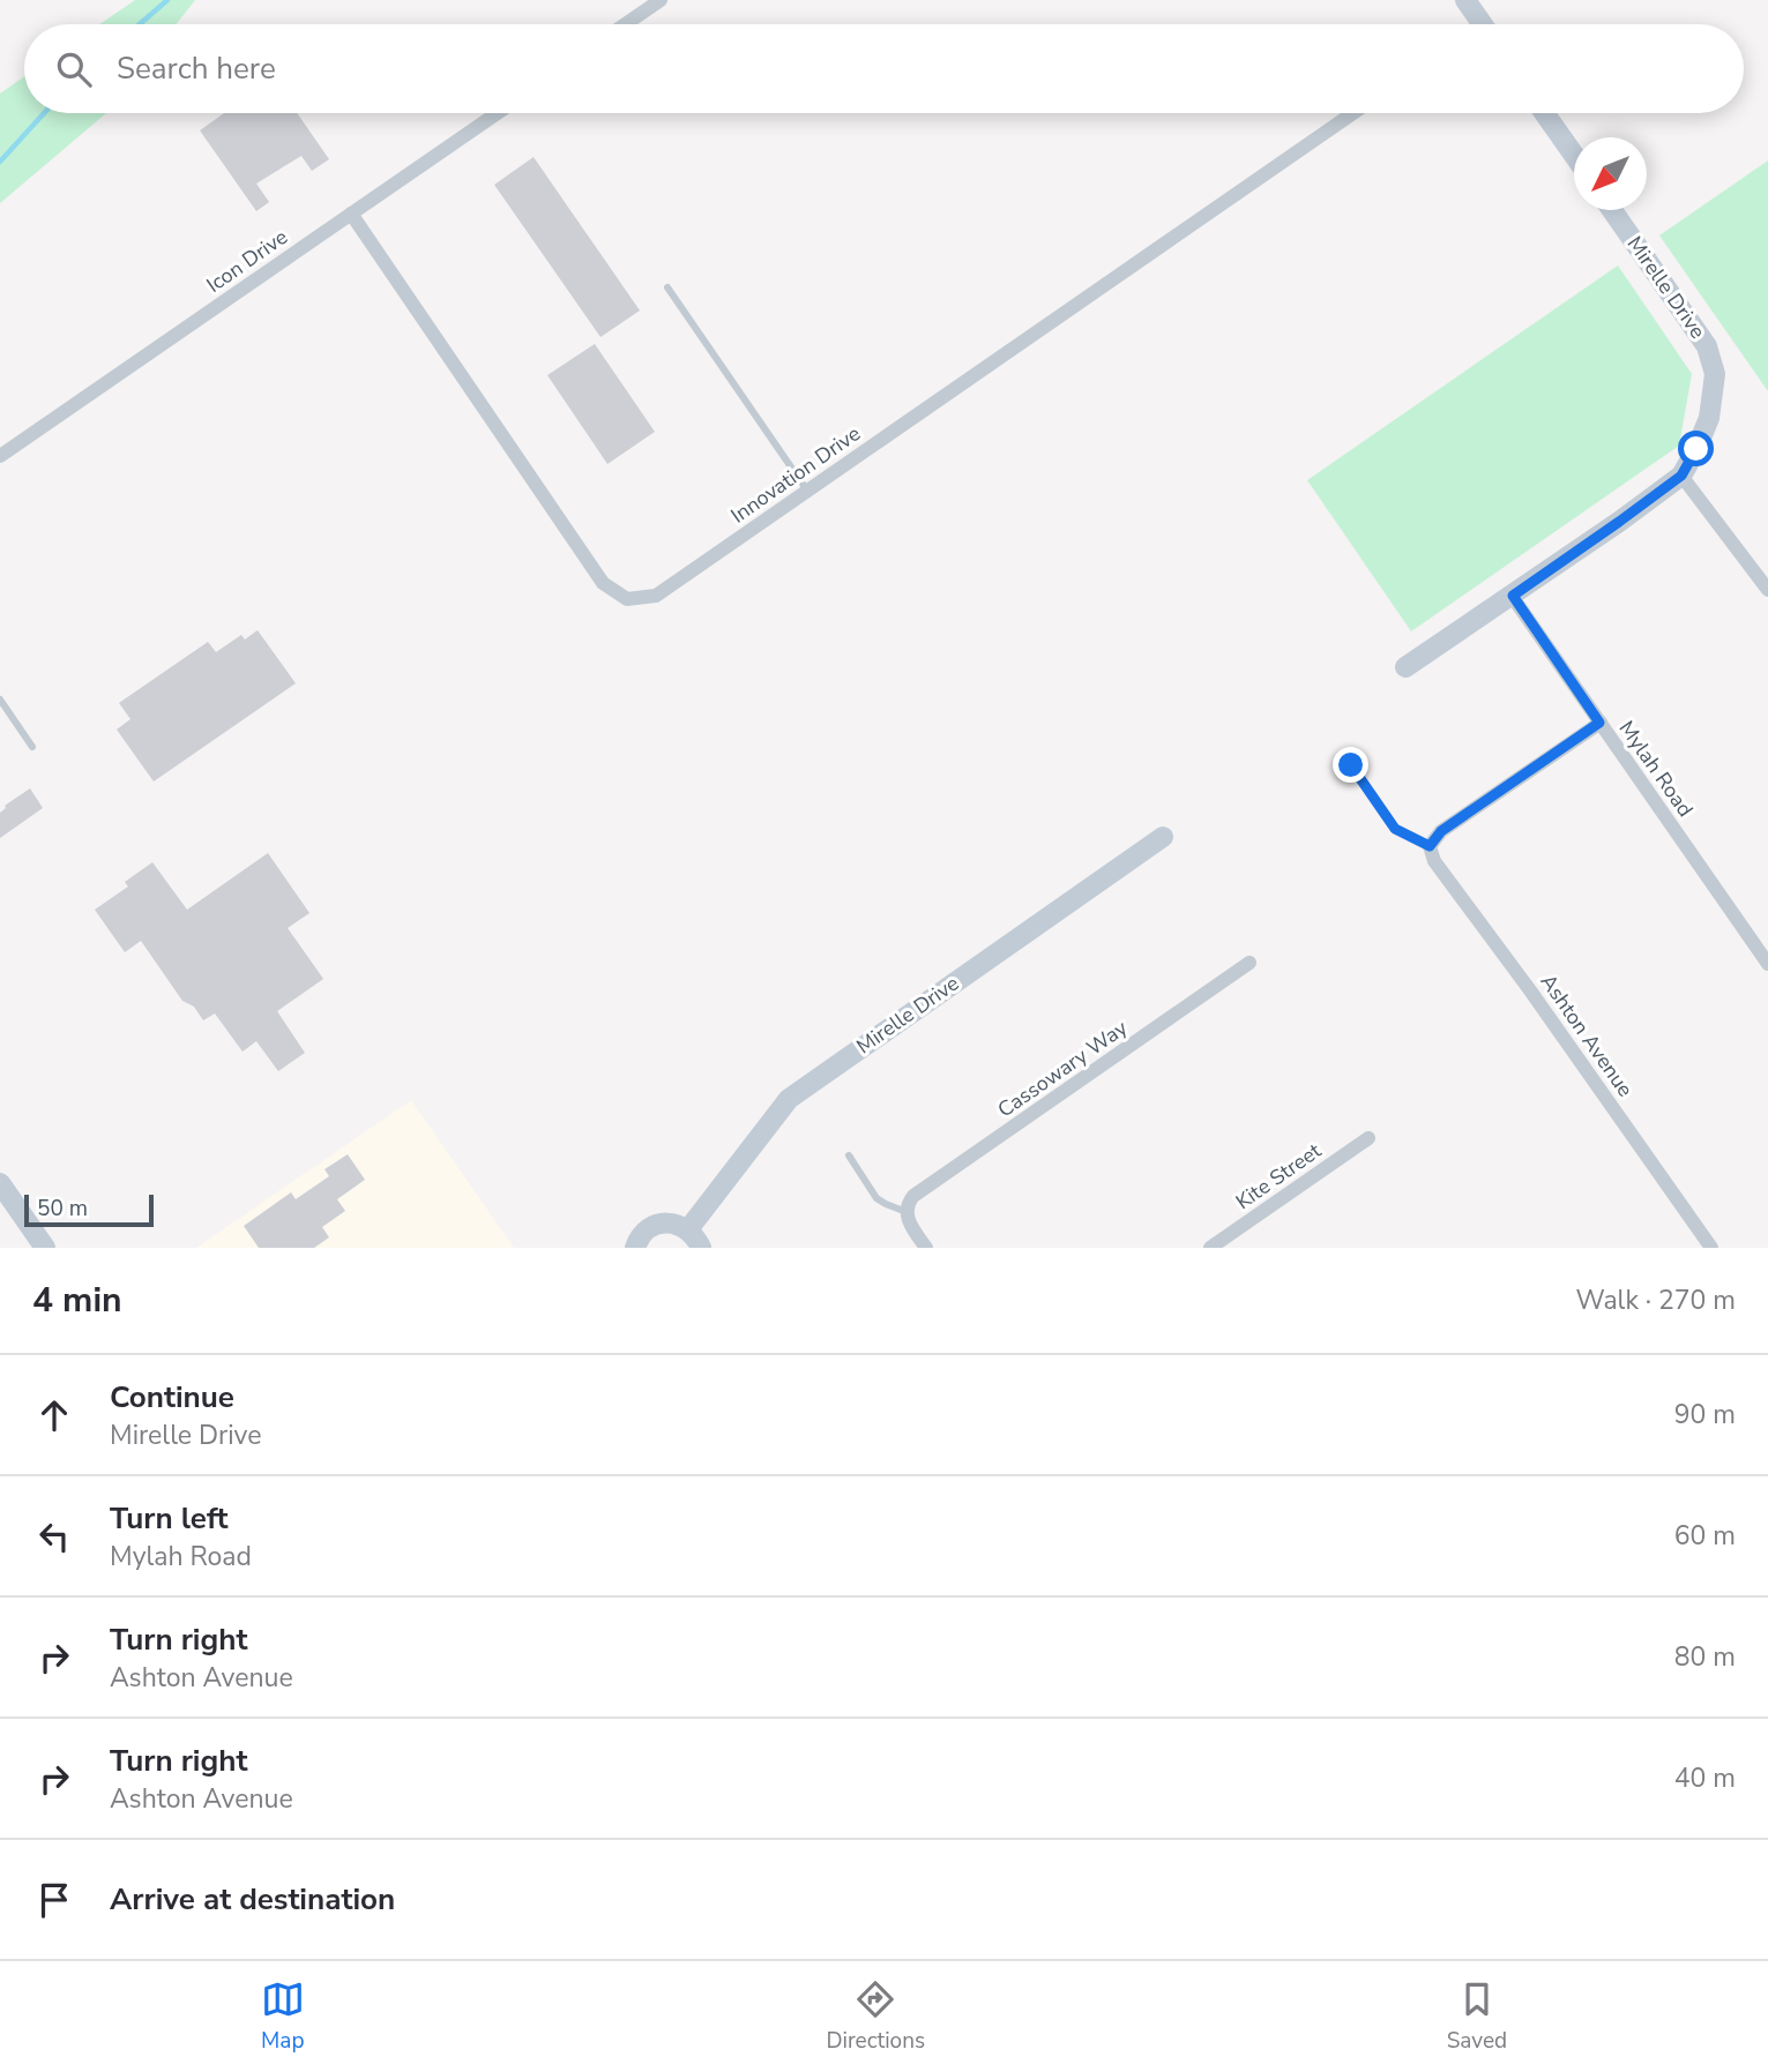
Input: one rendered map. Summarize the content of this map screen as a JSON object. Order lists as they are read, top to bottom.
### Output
{
  "streets": {
    "street": [
      "Icon Drive",
      "Mirelle Drive",
      "Innovation Drive",
      "Mylah Road",
      "Ashton Avenue",
      "Cassowary Way",
      "Kite Street"
    ]
  },
  "crossings": [
    ["Icon Drive", "Innovation Drive"],
    ["Mirelle Drive", "Mylah Road"]
  ],
  "scale_bar": "50 m",
  "north": "bottom left",
  "page": {
    "search": "Search here",
    "scale": "50 m",
    "heading": ["4 min", "Walk · 270 m"],
    "list": [
      ["Continue", "Mirelle Drive", "90 m"],
      ["Turn left", "Mylah Road", "60 m"],
      ["Turn right", "Ashton Avenue", "80 m"],
      ["Turn right", "Ashton Avenue", "40 m"],
      "Arrive at destination"
    ],
    "nav": ["Map", "Directions", "Saved"]
  }
}
